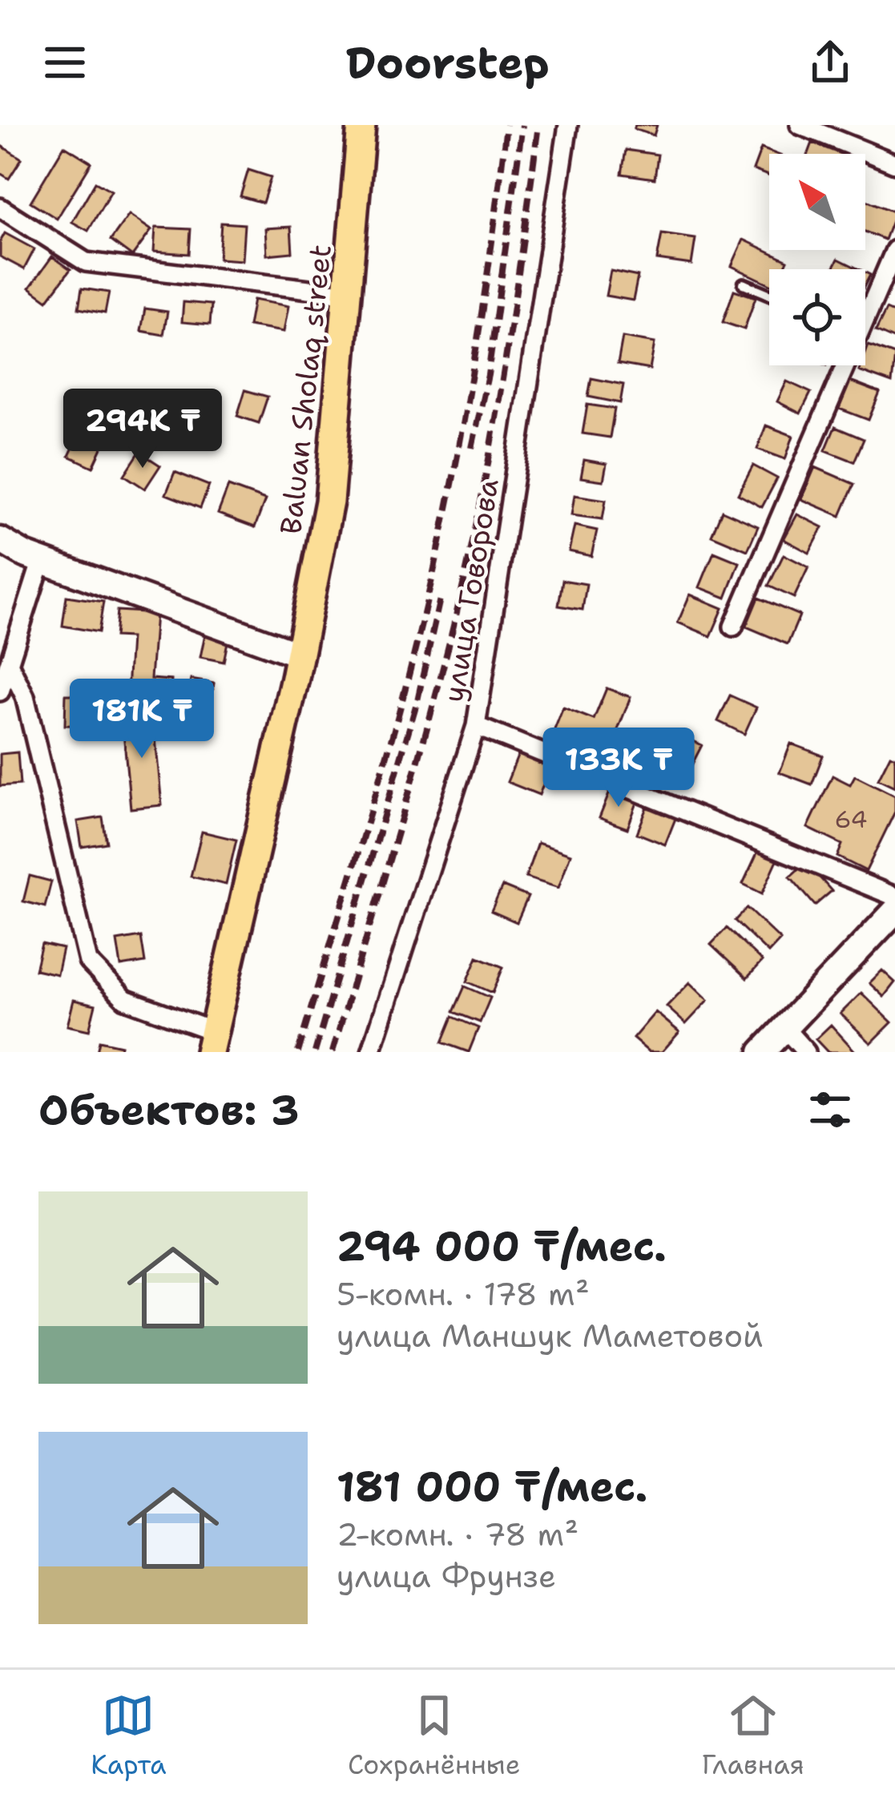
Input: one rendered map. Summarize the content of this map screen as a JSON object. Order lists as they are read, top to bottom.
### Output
{
  "streets": {
    "main road": ["Baluan Sholaq street"],
    "street": ["улица Говорова"]
  },
  "house_numbers": ["64"],
  "north": "top left",
  "page": {
    "header": "Doorstep",
    "price": ["294K ₸", "181K ₸", "133K ₸"],
    "heading": "Объектов: 3",
    "list": [
      {
        "name": "294 000 ₸/мес.",
        "note": "5-комн. · 178 m² · улица Маншук Маметовой"
      },
      {
        "name": "181 000 ₸/мес.",
        "note": "2-комн. · 78 m² · улица Фрунзе"
      }
    ],
    "tabs": ["Карта", "Сохранённые", "Главная"]
  }
}
